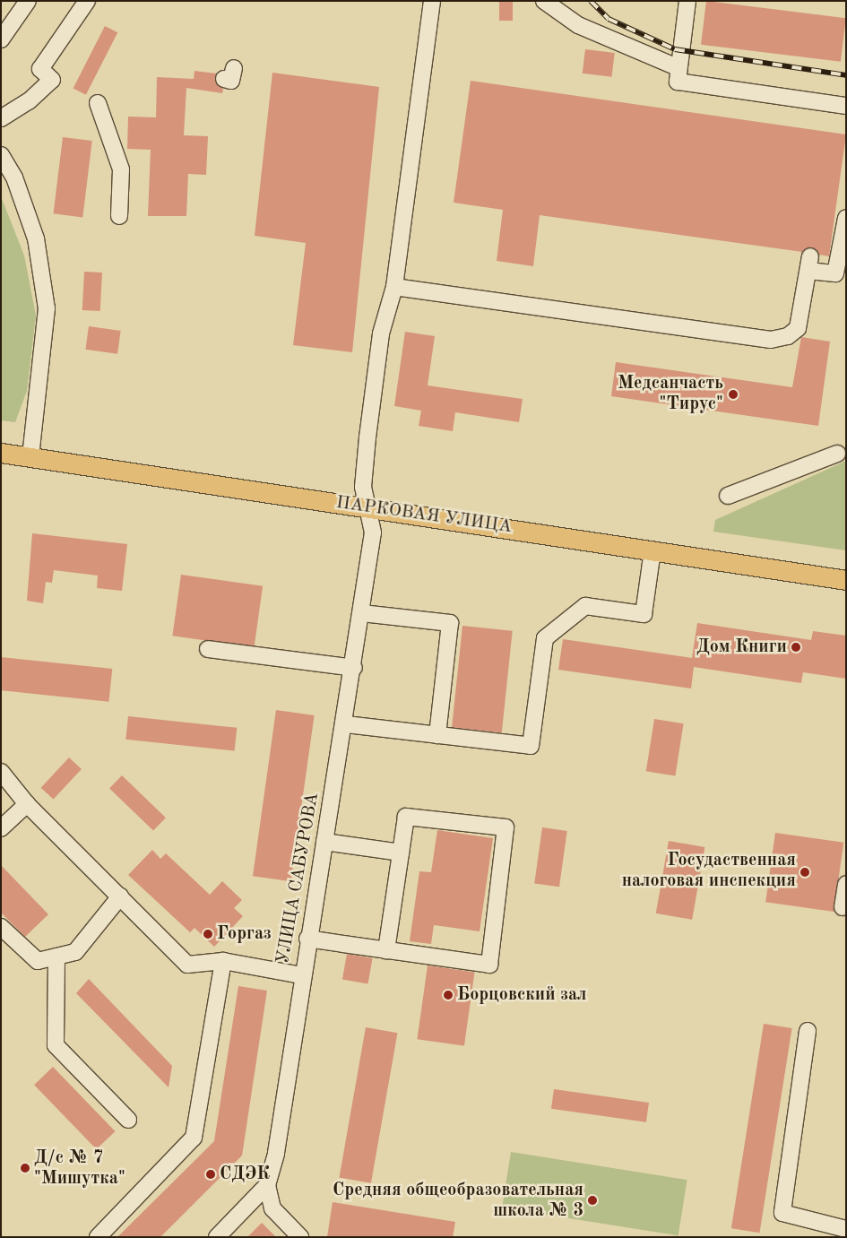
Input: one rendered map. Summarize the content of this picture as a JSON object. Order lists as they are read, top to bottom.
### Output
{
  "streets": {
    "main road": ["ПАРКОВАЯ УЛИЦА"],
    "street": ["УЛИЦА САБУРОВА"]
  },
  "crossings": [
    ["ПАРКОВАЯ УЛИЦА", "УЛИЦА САБУРОВА"]
  ],
  "places": [
    "Медсанчасть \"Тирус\"",
    "Дом Книги",
    "Госудаственная налоговая инспекция",
    "Горгаз",
    "Борцовский зал",
    "Д/с № 7 \"Мишутка\"",
    "СДЭК",
    "Средняя общеобразовательная школа № 3"
  ]
}
